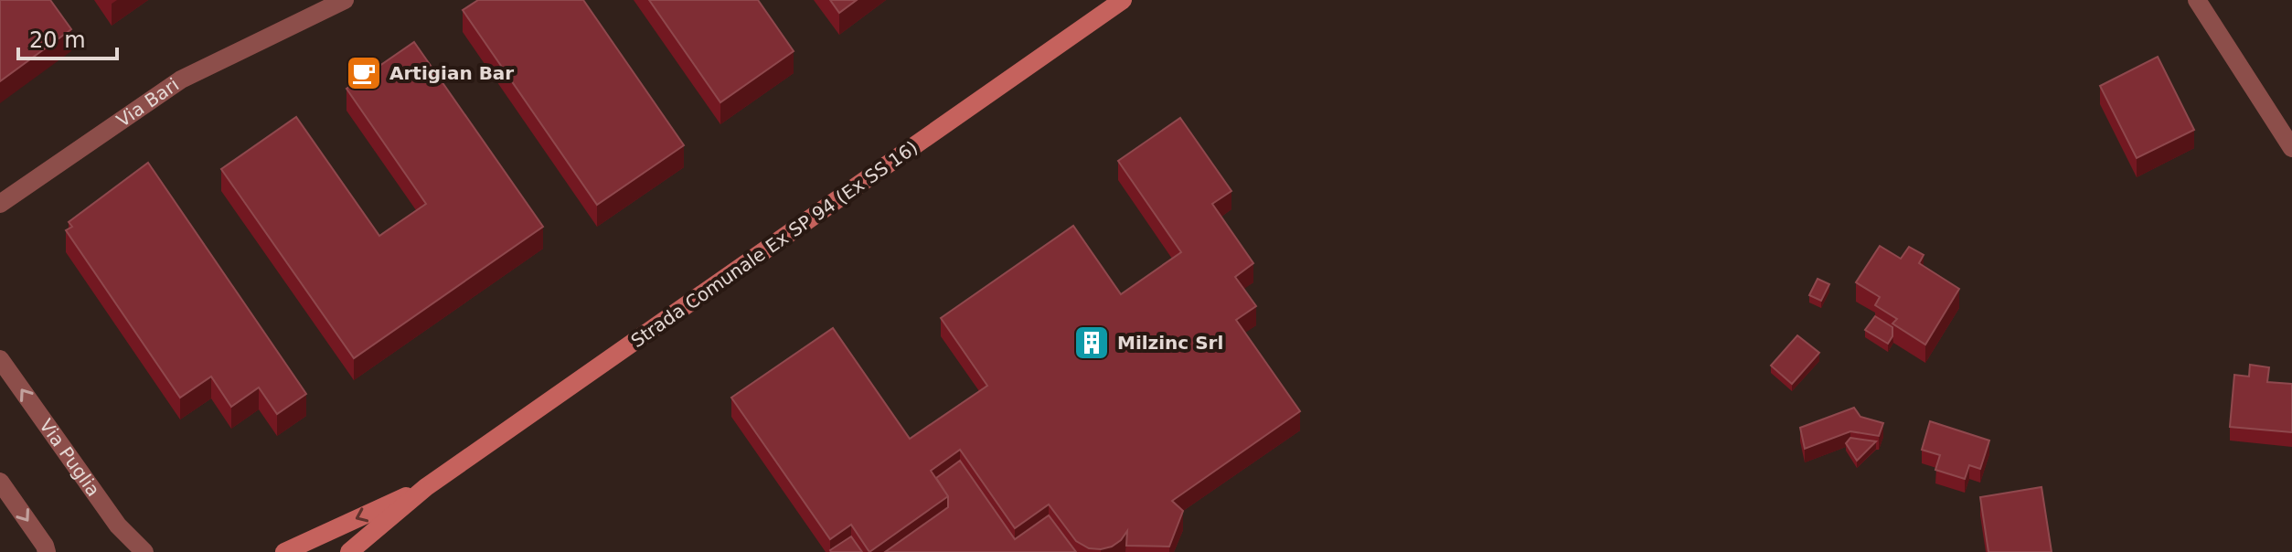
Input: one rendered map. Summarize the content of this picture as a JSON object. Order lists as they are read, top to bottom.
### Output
{
  "streets": {
    "main road": ["Strada Comunale Ex SP 94 (Ex SS 16)"],
    "street": ["Via Bari", "Via Puglia"]
  },
  "places": {
    "cafe": ["Artigian Bar"],
    "building": ["Milzinc Srl"]
  },
  "scale_bar": "20 m"
}
